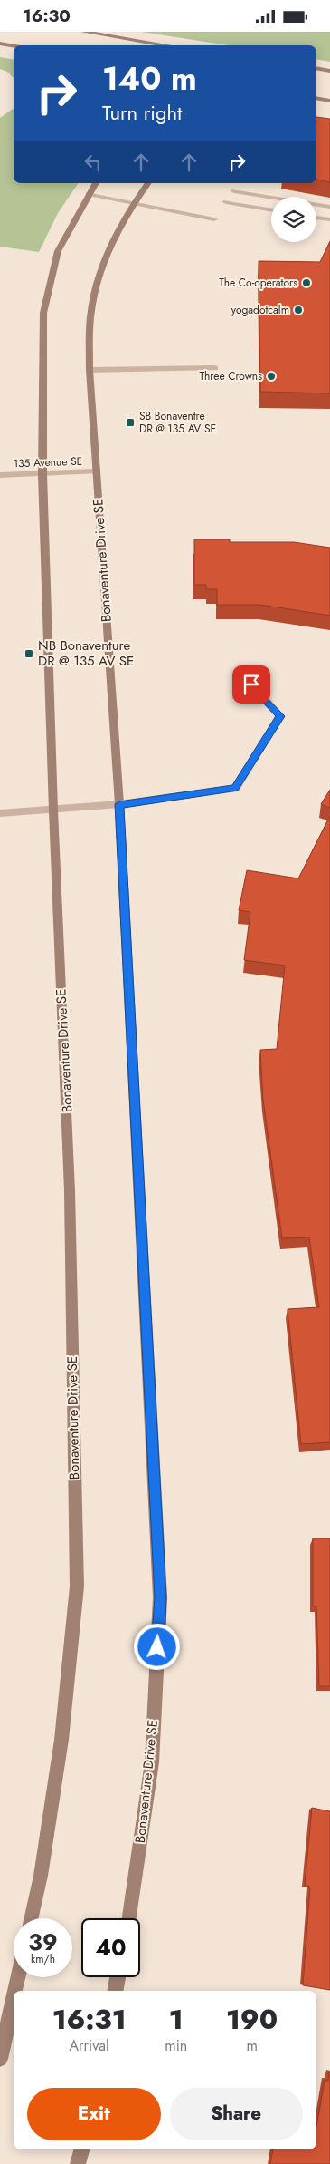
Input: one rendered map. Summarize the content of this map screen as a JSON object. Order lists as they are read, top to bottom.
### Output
{
  "streets": {
    "street": ["135 Avenue SE", "Bonaventure Drive SE"]
  },
  "crossings": [
    ["135 Avenue SE", "Bonaventure Drive SE"]
  ],
  "places": {
    "other": ["The Co-operators", "yogadotcalm", "Three Crowns"],
    "transit": ["SB Bonaventre DR @ 135 AV SE", "NB Bonaventure DR @ 135 AV SE"]
  },
  "page": {
    "status": "16:30",
    "turn": ["140 m", "Turn right"],
    "speed": "39 km/h",
    "limit": "40",
    "eta": [
      "16:31",
      "Arrival",
      "1",
      "min",
      "190",
      "m"
    ],
    "buttons": ["Exit", "Share"]
  }
}
